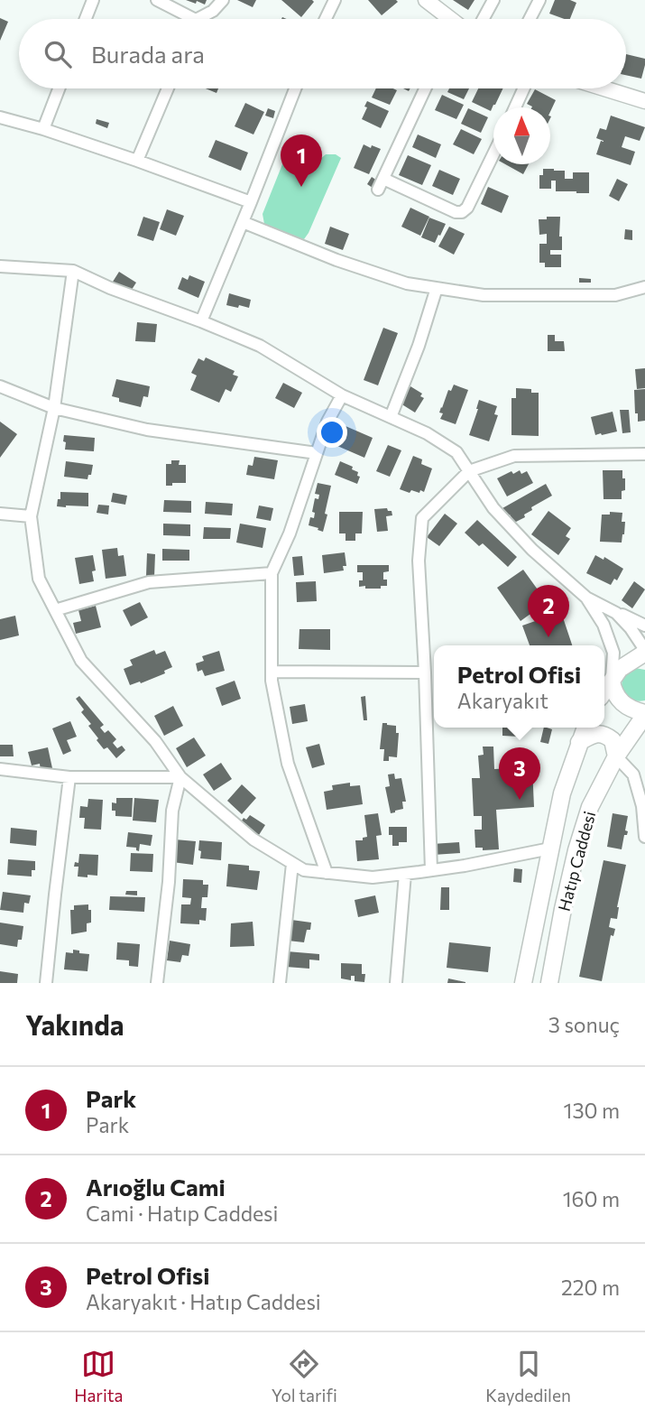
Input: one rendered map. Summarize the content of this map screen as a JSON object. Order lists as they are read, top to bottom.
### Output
{
  "streets": {
    "main road": ["Hatıp Caddesi"]
  },
  "north": "top",
  "page": {
    "search": "Burada ara",
    "pins": ["1", "2", "3"],
    "popup": ["Petrol Ofisi", "Akaryakıt"],
    "heading": ["Yakında", "3 sonuç"],
    "list": [
      {
        "mark": "1",
        "name": "Park",
        "note": "Park",
        "value": "130 m"
      },
      {
        "mark": "2",
        "name": "Arıoğlu Cami",
        "note": "Cami · Hatıp Caddesi",
        "value": "160 m"
      },
      {
        "mark": "3",
        "name": "Petrol Ofisi",
        "note": "Akaryakıt · Hatıp Caddesi",
        "value": "220 m"
      }
    ],
    "nav": ["Harita", "Yol tarifi", "Kaydedilen"]
  }
}
